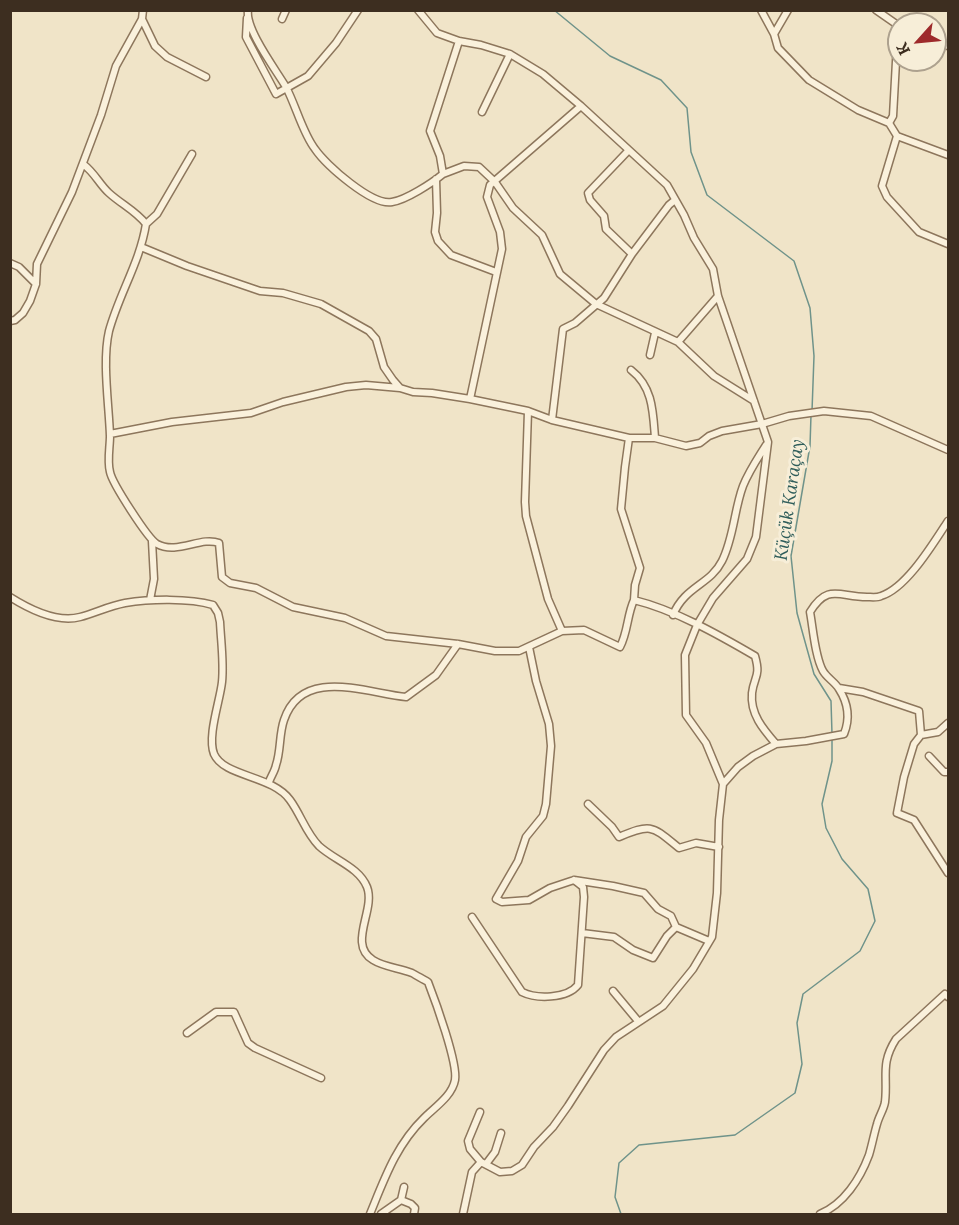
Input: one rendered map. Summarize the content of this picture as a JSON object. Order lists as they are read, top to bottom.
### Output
{
  "water": ["Küçük Karaçay"],
  "north": "bottom left"
}
